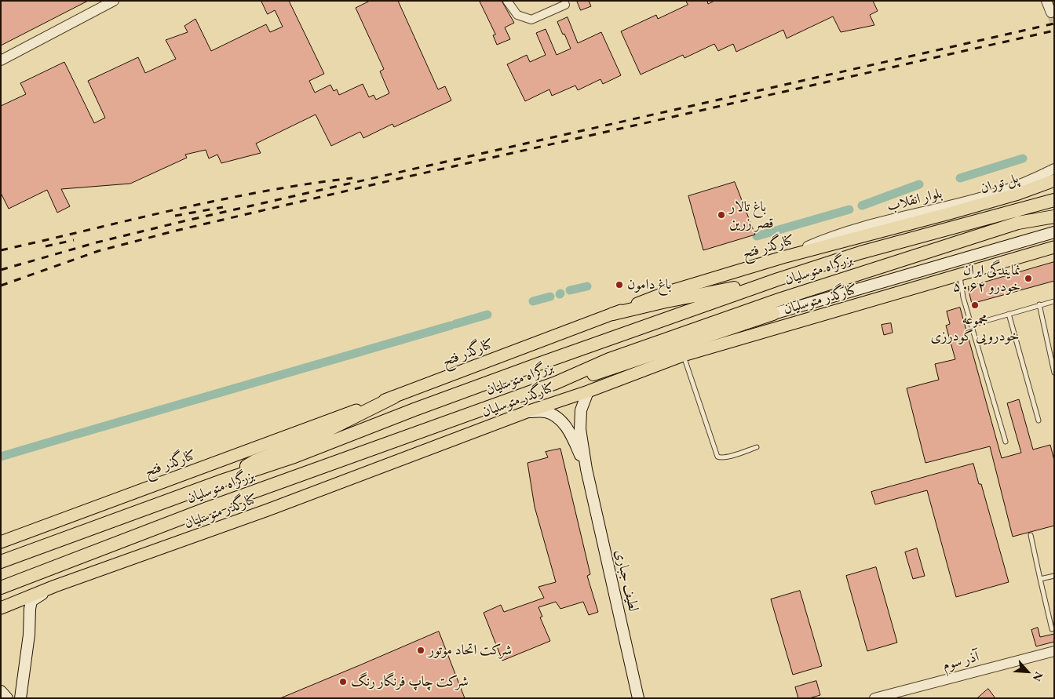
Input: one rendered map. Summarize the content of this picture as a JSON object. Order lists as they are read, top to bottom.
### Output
{
  "streets": {
    "highway": ["بزرگراه متوسلیان"],
    "main road": [
      "پل توران",
      "کنارگذر فتح",
      "کنارگذر متوسلیان",
      "لطیف جباری"
    ],
    "street": ["بلوار انقلاب", "آذر سوم"]
  },
  "crossings": [
    ["پل توران", "کنارگذر فتح"],
    ["بلوار انقلاب", "کنارگذر فتح"]
  ],
  "places": [
    "باغ تالار قصر زرین",
    "نمایندگی ایران خودرو ۵۰۶۲",
    "باغ دامون",
    "مجموعه خودرویی گودرزی",
    "شرکت اتحاد موتور",
    "شرکت چاپ فرنگار رنگ"
  ],
  "north": "bottom right"
}
